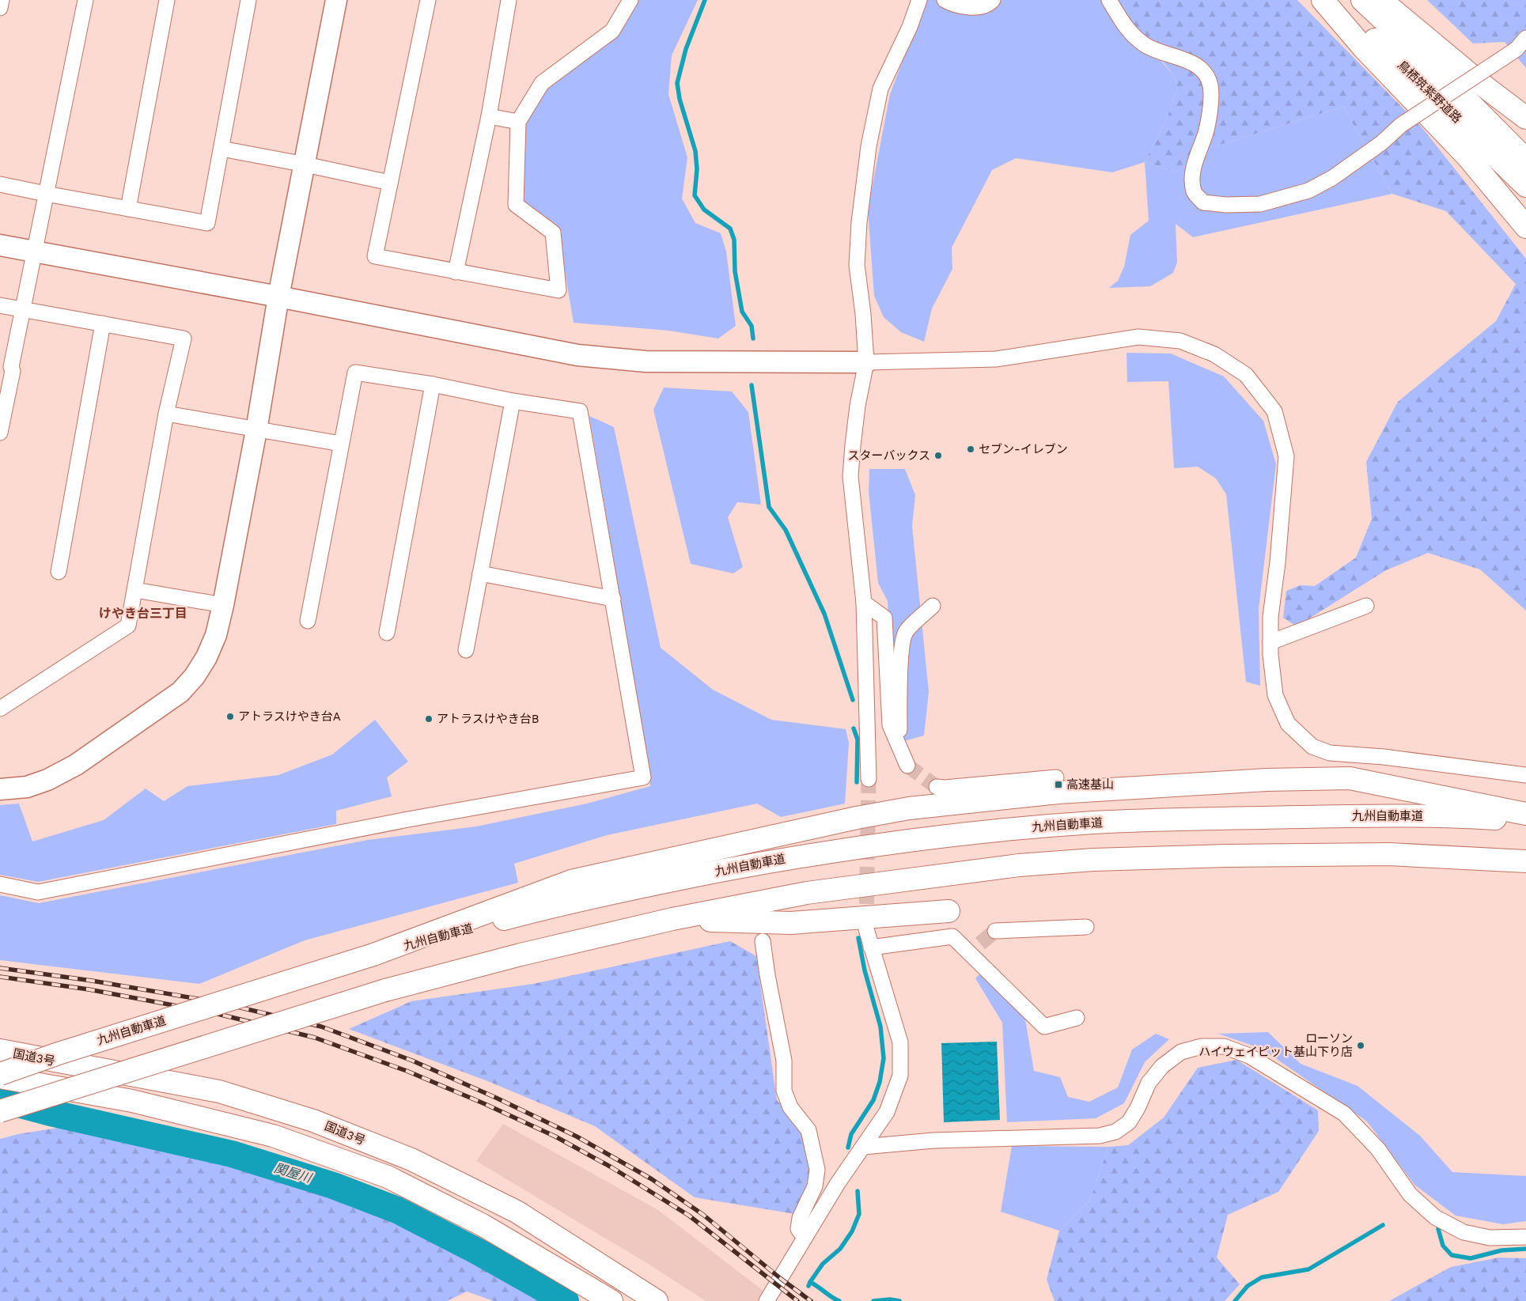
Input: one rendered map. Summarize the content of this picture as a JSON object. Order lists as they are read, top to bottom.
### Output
{
  "streets": {
    "main road": ["鳥栖筑紫野道路", "九州自動車道", "国道3号"]
  },
  "districts": ["けやき台三丁目"],
  "water": ["関屋川"],
  "places": {
    "other": [
      "セブン-イレブン",
      "スターバックス",
      "アトラスけやき台A",
      "アトラスけやき台B",
      "ローソン ハイウェイピット基山下り店"
    ],
    "transit": ["高速基山"]
  }
}
